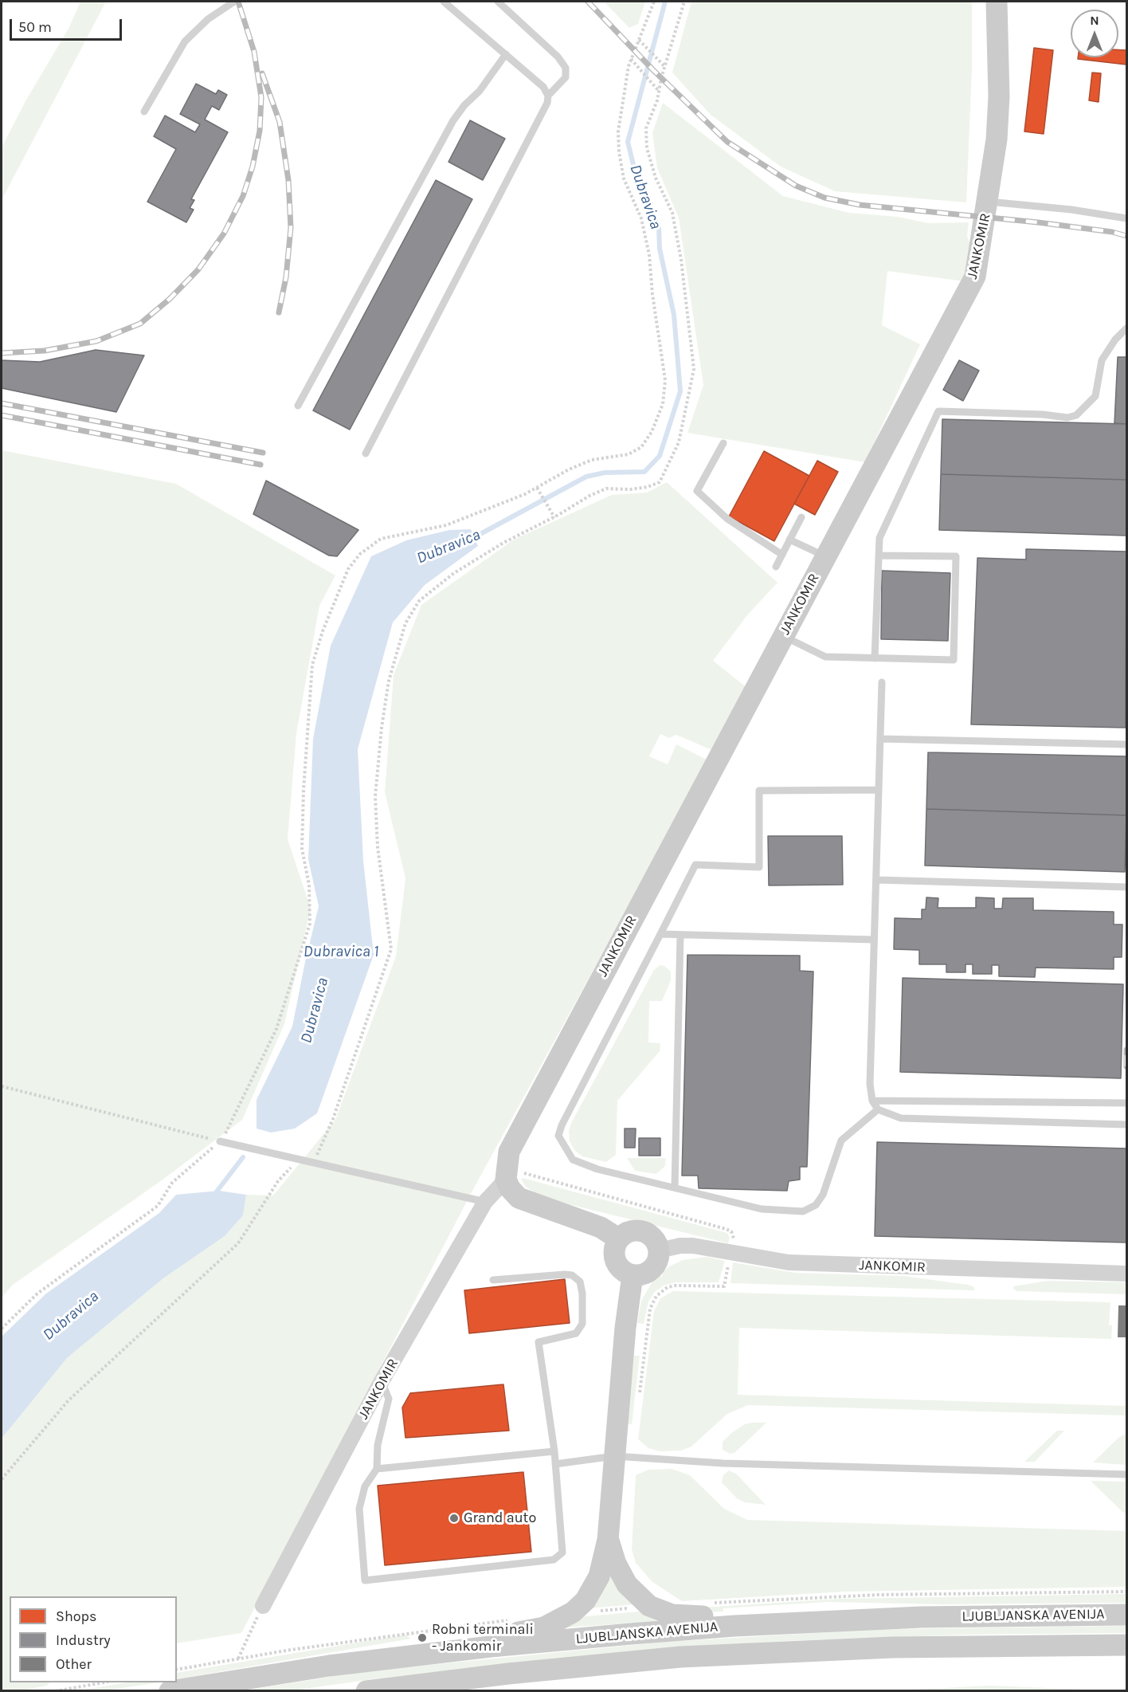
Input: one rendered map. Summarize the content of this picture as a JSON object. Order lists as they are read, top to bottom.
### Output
{
  "streets": {
    "main road": ["JANKOMIR", "LJUBLJANSKA AVENIJA"]
  },
  "water": ["Dubravica", "Dubravica 1"],
  "places": ["Grand auto", "Robni terminali - Jankomir"],
  "legend": ["Shops", "Industry", "Other"],
  "scale_bar": "50 m",
  "north": "top"
}
